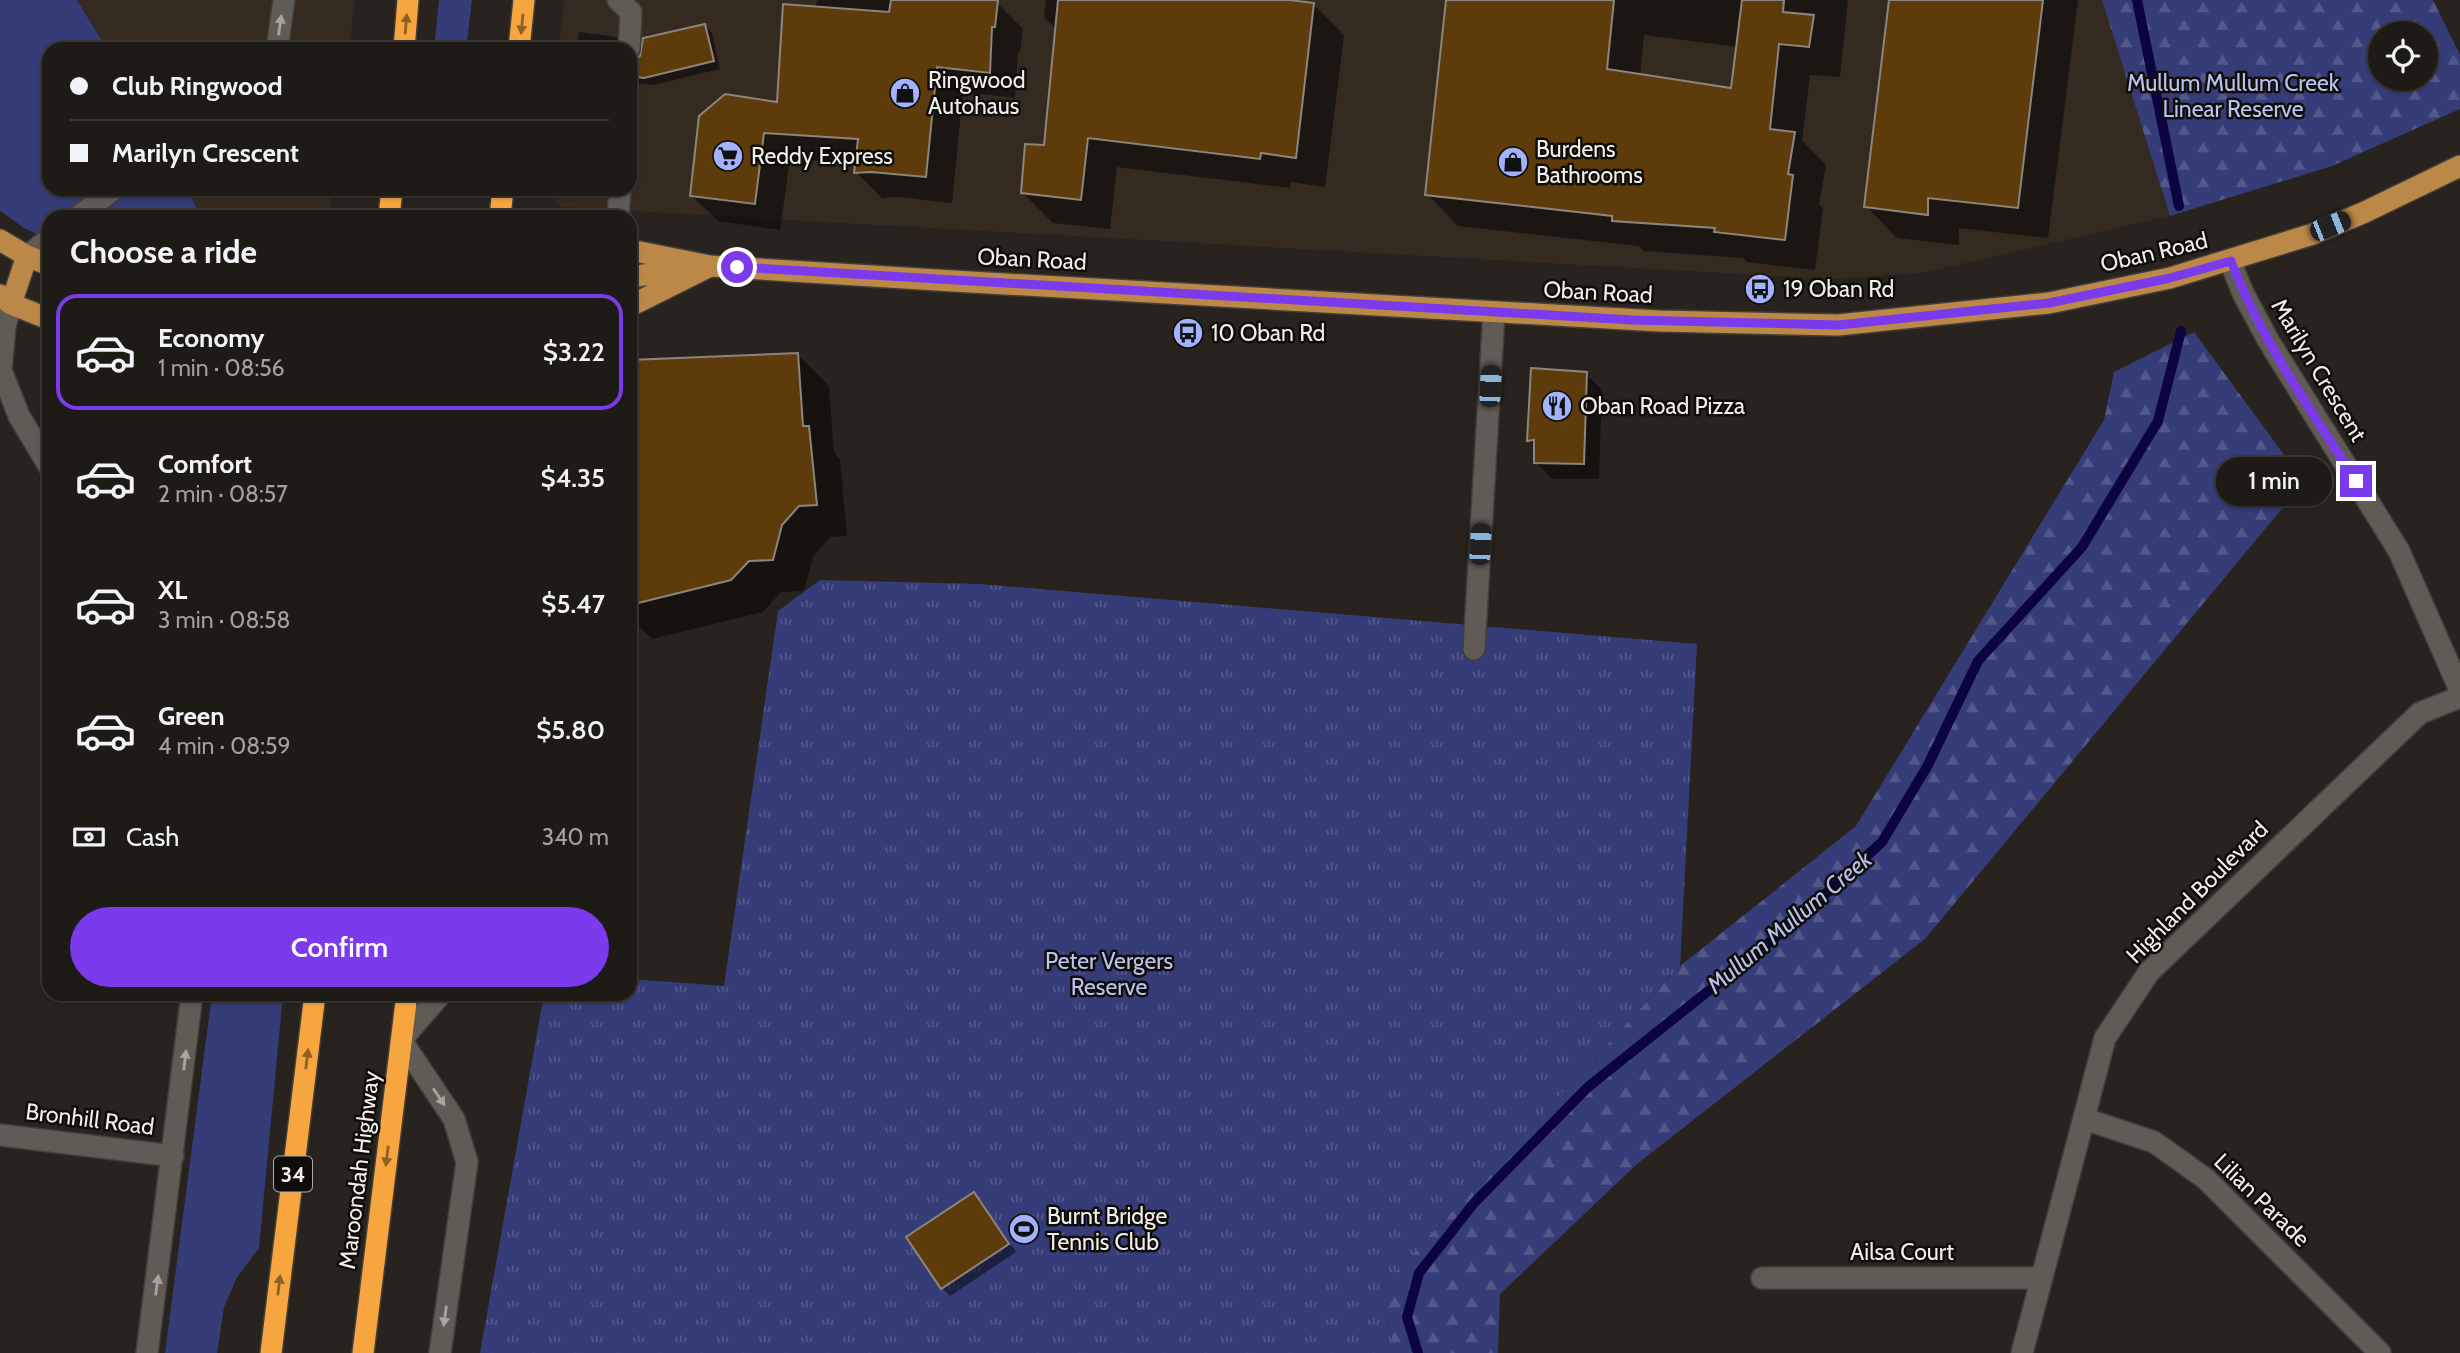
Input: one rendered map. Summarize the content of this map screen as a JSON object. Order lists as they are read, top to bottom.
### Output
{
  "streets": {
    "highway": ["Maroondah Highway", "34"],
    "main road": ["Oban Road"],
    "street": [
      "Marilyn Crescent",
      "Highland Boulevard",
      "Bronhill Road",
      "Lilian Parade",
      "Ailsa Court"
    ]
  },
  "crossings": [
    ["Oban Road", "Marilyn Crescent"],
    ["Highland Boulevard", "Lilian Parade"],
    ["Highland Boulevard", "Ailsa Court"]
  ],
  "water": ["Mullum Mullum Creek"],
  "parks": ["Mullum Mullum Creek Linear Reserve", "Peter Vergers Reserve"],
  "places": {
    "shop": ["Ringwood Autohaus", "Burdens Bathrooms"],
    "supermarket": ["Reddy Express"],
    "bus stop": ["19 Oban Rd", "10 Oban Rd"],
    "restaurant": ["Oban Road Pizza"],
    "sports": ["Burnt Bridge Tennis Club"]
  },
  "page": {
    "banner": ["Club Ringwood", "Marilyn Crescent"],
    "heading": "Choose a ride",
    "list": [
      {
        "name": "Economy",
        "note": "1 min · 08:56",
        "value": "$3.22"
      },
      {
        "name": "Comfort",
        "note": "2 min · 08:57",
        "value": "$4.35"
      },
      {
        "name": "XL",
        "note": "3 min · 08:58",
        "value": "$5.47"
      },
      {
        "name": "Green",
        "note": "4 min · 08:59",
        "value": "$5.80"
      }
    ],
    "bubble": "1 min",
    "pay": ["Cash", "340 m"],
    "buttons": "Confirm"
  }
}
